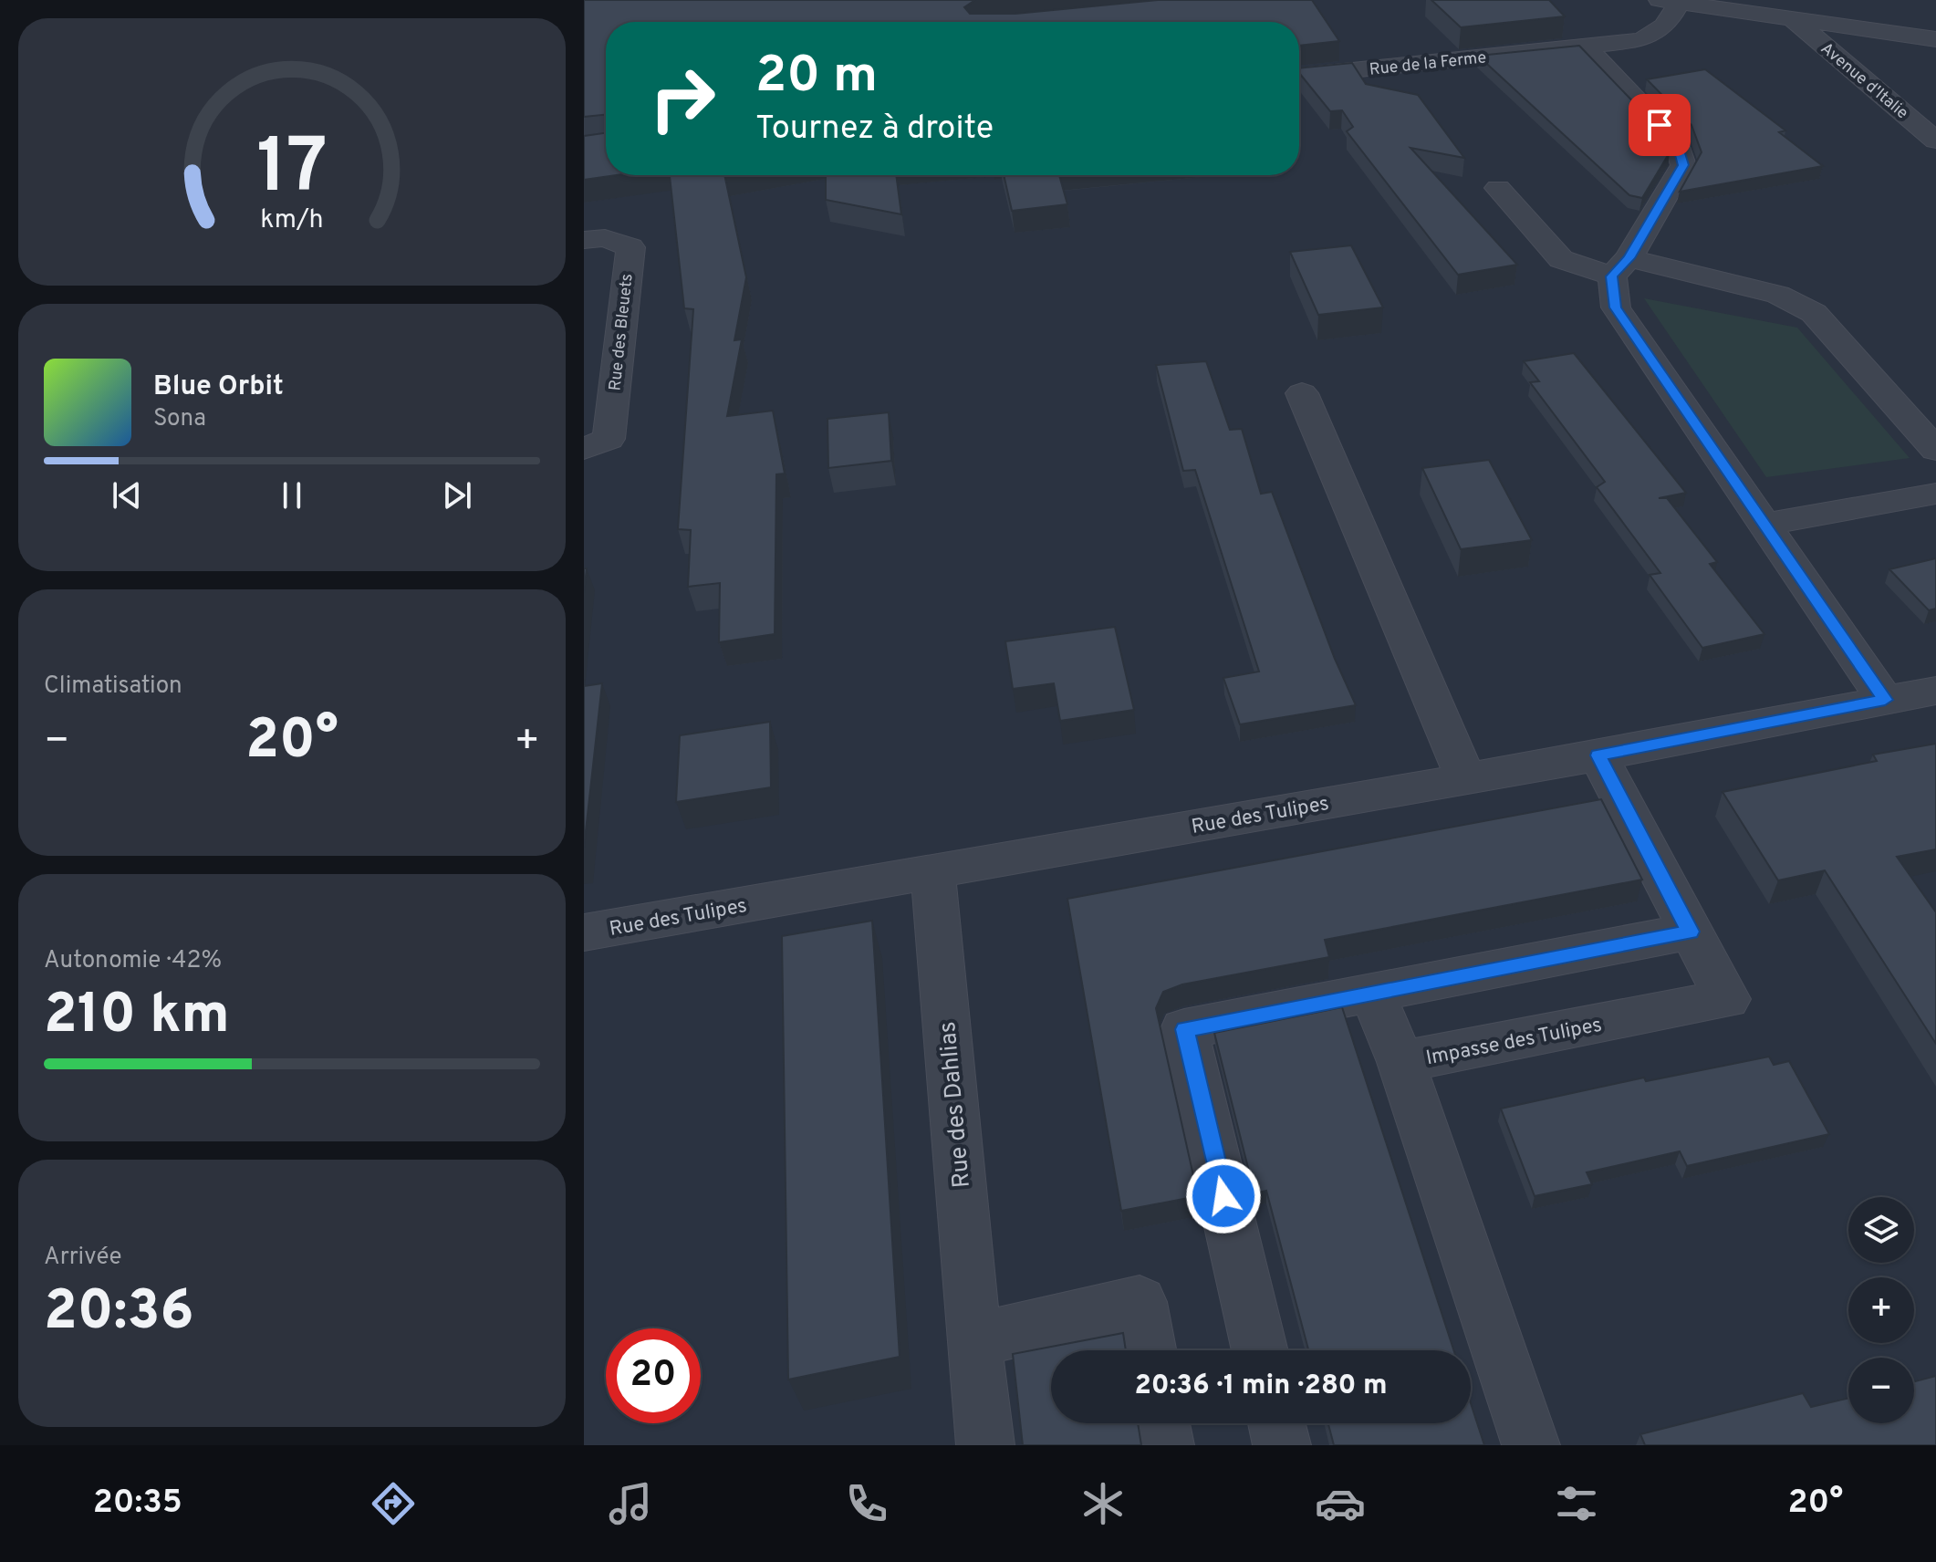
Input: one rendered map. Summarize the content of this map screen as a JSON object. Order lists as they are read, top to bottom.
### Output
{
  "streets": {
    "street": [
      "Rue de la Ferme",
      "Avenue d'Italie",
      "Rue des Bleuets",
      "Rue des Tulipes",
      "Impasse des Tulipes",
      "Rue des Dahlias"
    ]
  },
  "crossings": [
    ["Rue des Tulipes", "Impasse des Tulipes"],
    ["Rue des Tulipes", "Rue des Dahlias"]
  ],
  "page": {
    "turn": ["20 m", "Tournez à droite"],
    "song": ["Blue Orbit", "Sona"],
    "tile": [
      "Climatisation",
      ["Autonomie · 42%", "210 km"],
      ["Arrivée", "20:36"]
    ],
    "heat": ["−", "20°", "+"],
    "map_buttons": ["+", "−"],
    "limit": "20",
    "trip": "20:36 · 1 min · 280 m",
    "tabs": ["20:35", "20°"],
    "gauge": ["17", "km/h"]
  }
}
